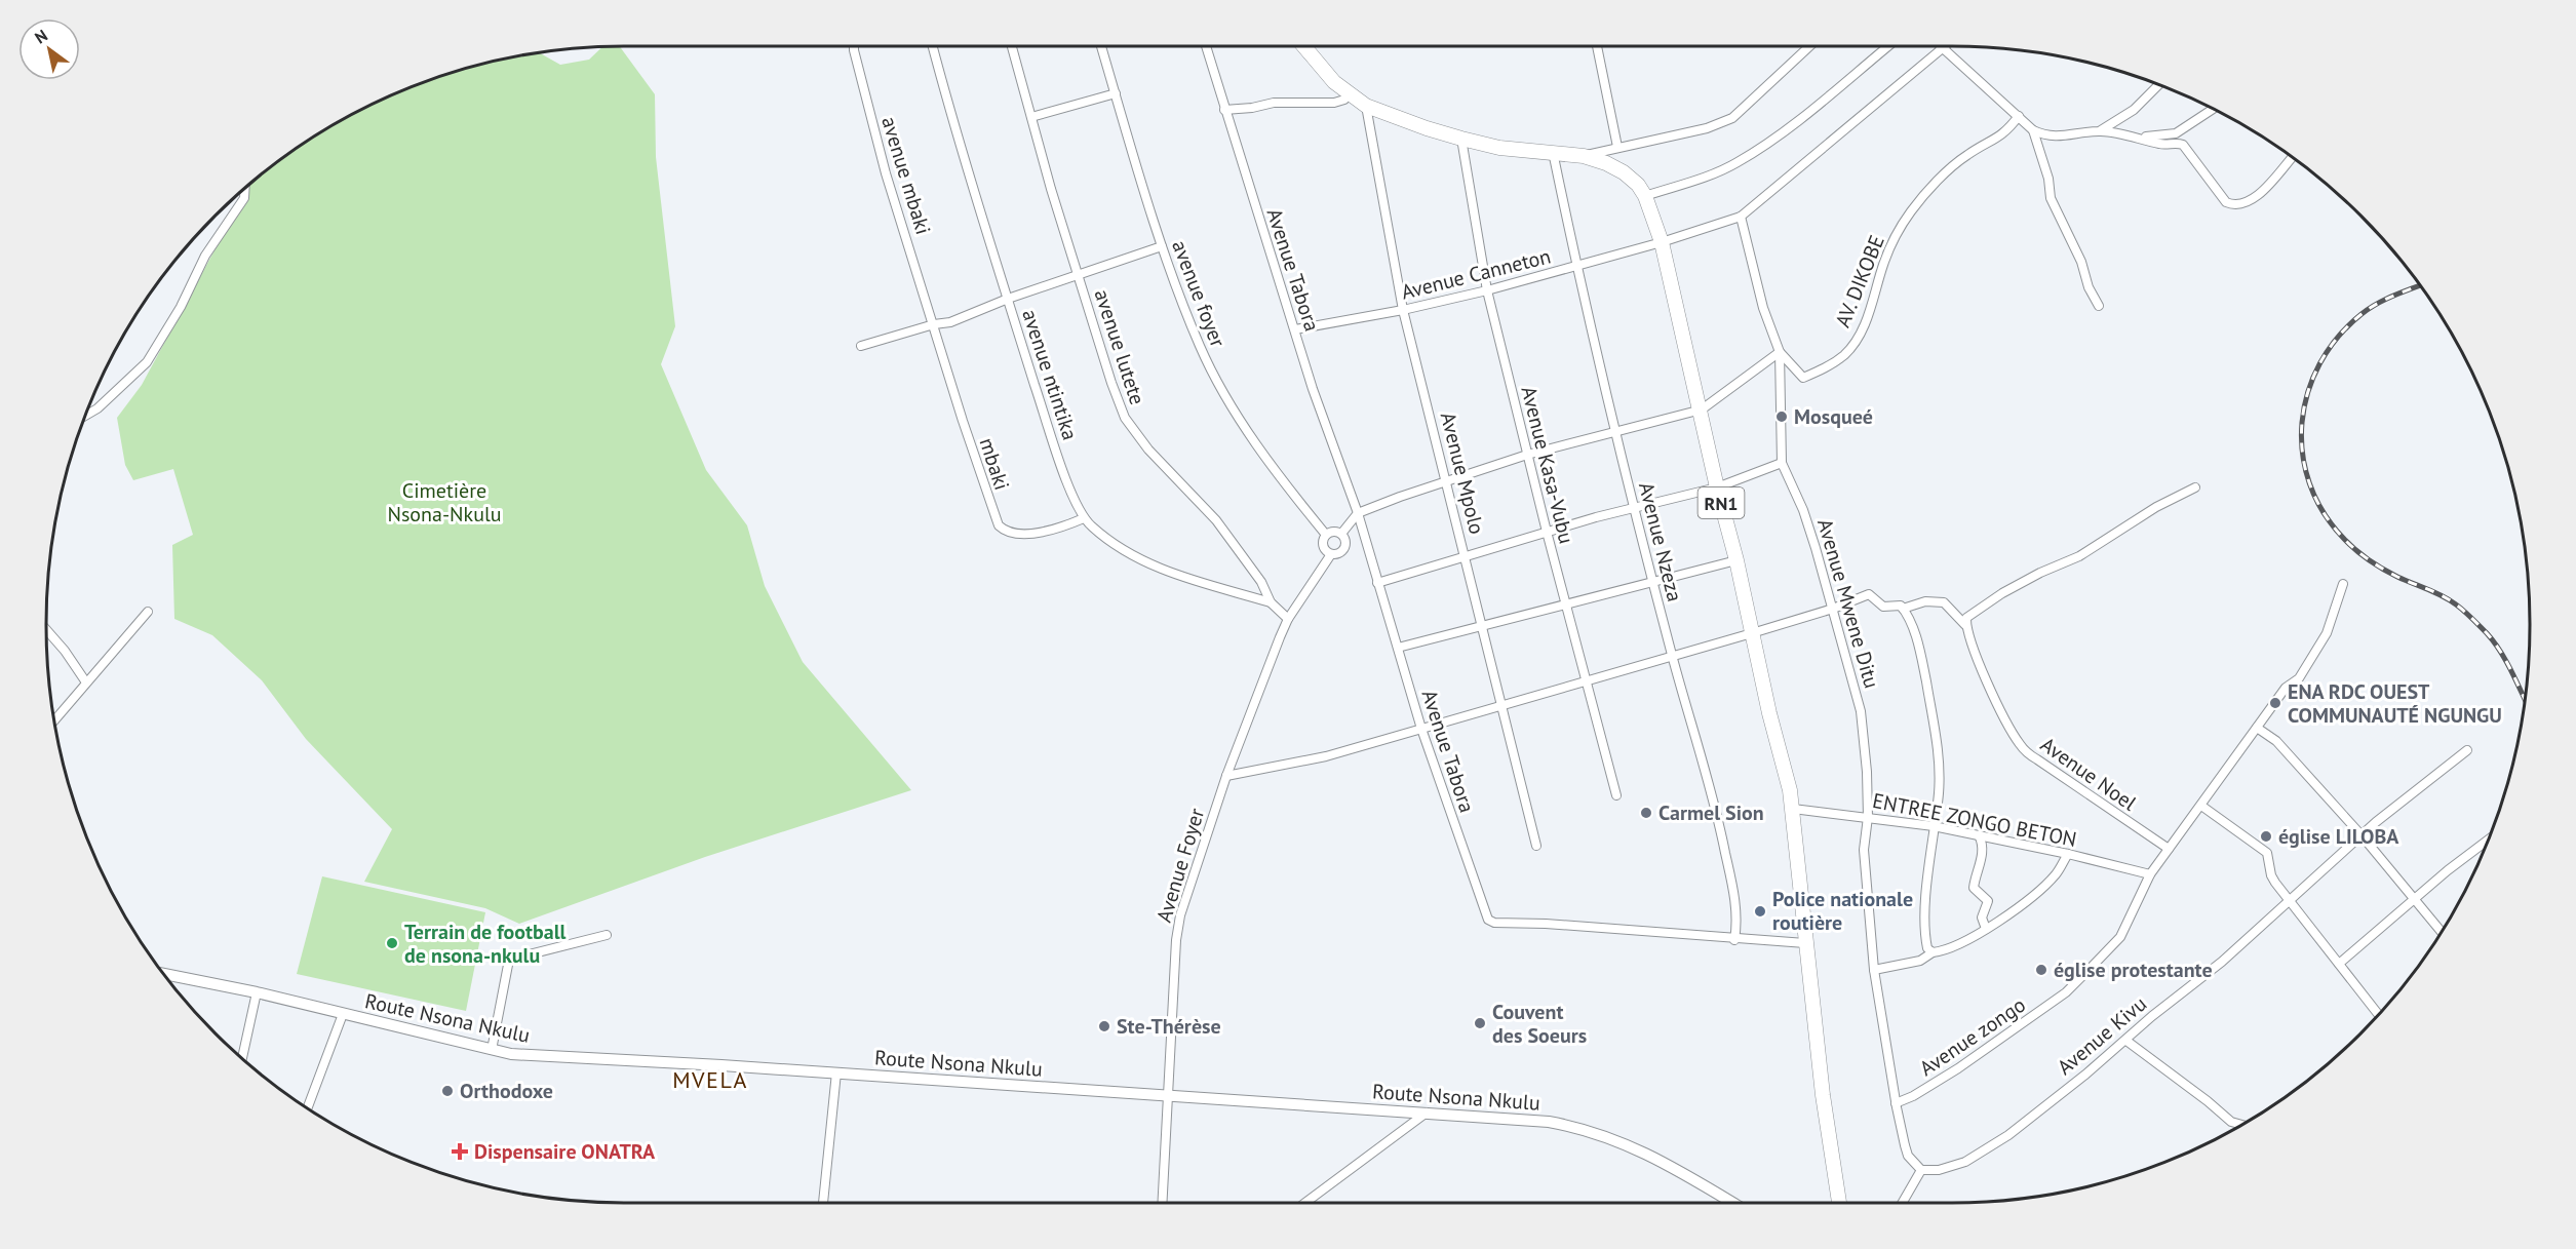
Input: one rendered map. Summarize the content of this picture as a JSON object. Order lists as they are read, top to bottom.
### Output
{
  "streets": {
    "highway": ["RN1"],
    "street": [
      "avenue mbaki",
      "Avenue Tabora",
      "Avenue Canneton",
      "AV. DIKOBE",
      "avenue foyer",
      "avenue lutete",
      "avenue ntintika",
      "mbaki",
      "Avenue Kasa-Vubu",
      "Avenue Mpolo",
      "Avenue Nzeza",
      "Avenue Mwene Ditu",
      "Avenue Noel",
      "ENTREE ZONGO BETON",
      "Avenue Foyer",
      "Route Nsona Nkulu",
      "Avenue Kivu",
      "Avenue zongo"
    ]
  },
  "crossings": [
    ["avenue mbaki", "mbaki"],
    ["Avenue Tabora", "Avenue Canneton"],
    ["Avenue Tabora", "Avenue Nzeza"],
    ["Avenue Canneton", "Avenue Kasa-Vubu"],
    ["Avenue Canneton", "Avenue Mpolo"],
    ["Avenue Canneton", "RN1"],
    ["Avenue Canneton", "Avenue Nzeza"],
    ["avenue foyer", "Avenue Foyer"],
    ["avenue lutete", "avenue ntintika"],
    ["avenue lutete", "Avenue Foyer"],
    ["avenue ntintika", "mbaki"],
    ["Avenue Kasa-Vubu", "RN1"],
    ["Avenue Mpolo", "RN1"],
    ["RN1", "Avenue Nzeza"],
    ["RN1", "ENTREE ZONGO BETON"],
    ["Avenue Mwene Ditu", "ENTREE ZONGO BETON"],
    ["Avenue Mwene Ditu", "Avenue Kivu"],
    ["Avenue Mwene Ditu", "Avenue zongo"],
    ["Avenue Noel", "Avenue zongo"],
    ["ENTREE ZONGO BETON", "Avenue zongo"],
    ["Avenue Foyer", "Route Nsona Nkulu"]
  ],
  "districts": ["MVELA"],
  "parks": ["Cimetière Nsona-Nkulu"],
  "places": {
    "other": [
      "Mosqueé",
      "ENA RDC OUEST COMMUNAUTÉ NGUNGU",
      "Carmel Sion",
      "église LILOBA",
      "Police nationale routière",
      "Terrain de football de nsona-nkulu",
      "église protestante",
      "Couvent des Soeurs",
      "Ste-Thérèse",
      "Orthodoxe"
    ],
    "health": ["Dispensaire ONATRA"]
  },
  "north": "top left"
}
